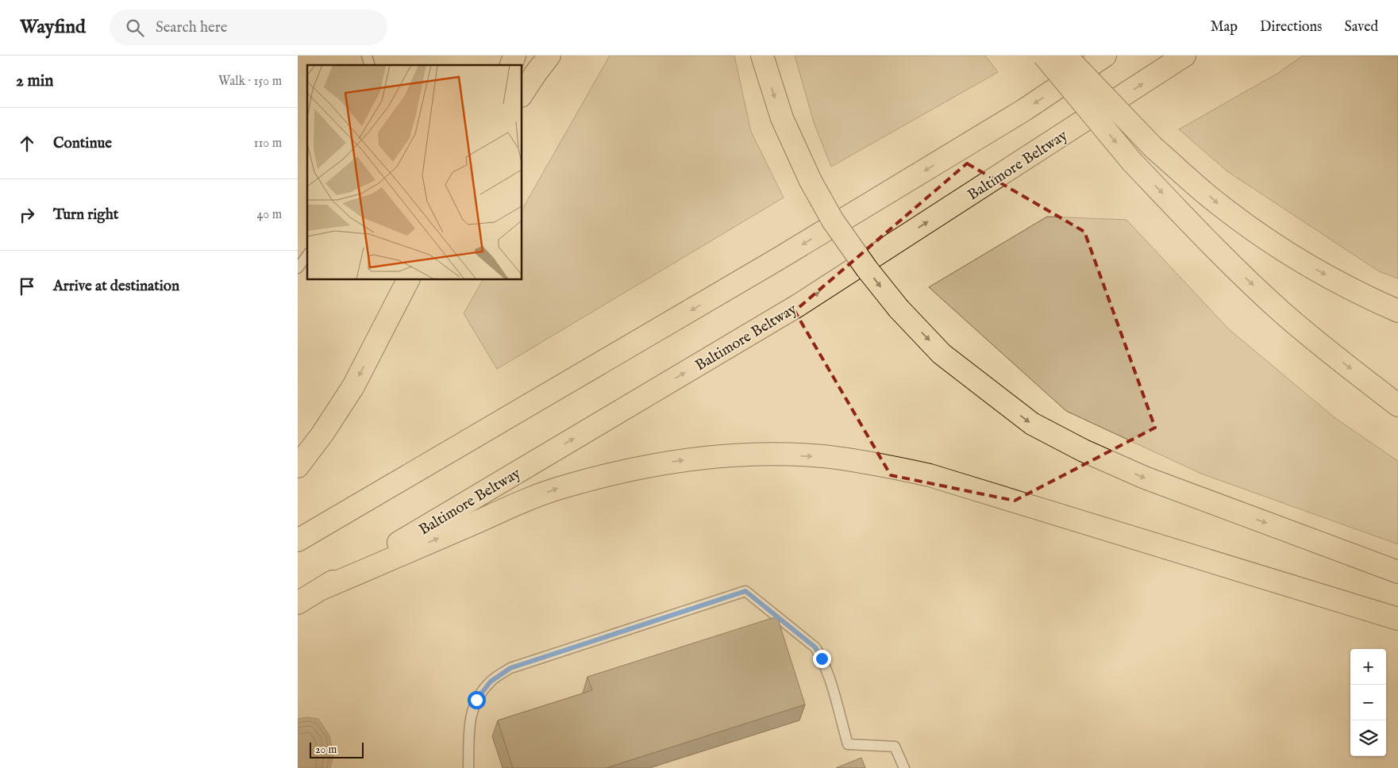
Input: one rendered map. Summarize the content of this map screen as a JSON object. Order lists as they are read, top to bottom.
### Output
{
  "streets": {
    "highway": ["Baltimore Beltway"]
  },
  "scale_bar": "20 m",
  "page": {
    "header": "Wayfind",
    "search": "Search here",
    "nav": ["Map", "Directions", "Saved"],
    "heading": ["2 min", "Walk · 150 m"],
    "list": [
      ["Continue", "110 m"],
      ["Turn right", "40 m"],
      "Arrive at destination"
    ],
    "map_buttons": ["+", "−"],
    "scale": "20 m"
  }
}
